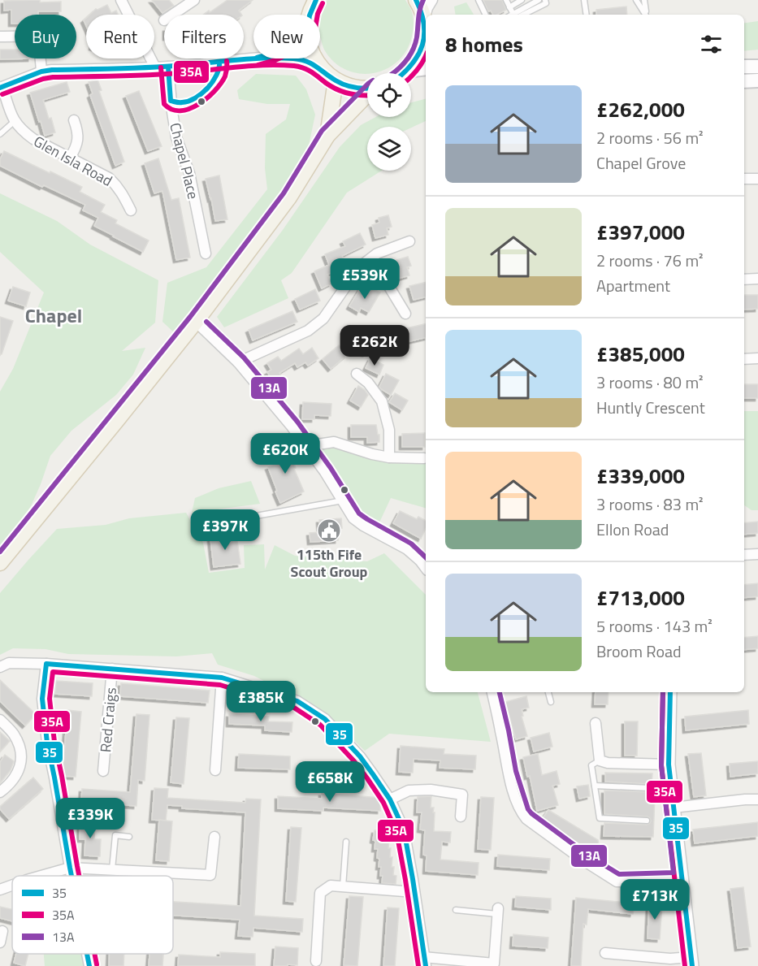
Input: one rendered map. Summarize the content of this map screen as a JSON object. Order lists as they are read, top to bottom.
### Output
{
  "streets": {
    "street": ["Glen Isla Road", "Chapel Place", "Red Craigs"]
  },
  "districts": ["Chapel"],
  "places": {
    "public building": ["115th Fife Scout Group"]
  },
  "lines": ["transit line 35", "transit line 13A", "transit line 35A"],
  "legend": ["35", "35A", "13A"],
  "page": {
    "chip": [
      "Buy",
      "Rent",
      "Filters",
      "New"
    ],
    "heading": "8 homes",
    "list": [
      {
        "name": "£262,000",
        "note": "2 rooms · 56 m² · Chapel Grove"
      },
      {
        "name": "£397,000",
        "note": "2 rooms · 76 m² · Apartment"
      },
      {
        "name": "£385,000",
        "note": "3 rooms · 80 m² · Huntly Crescent"
      },
      {
        "name": "£339,000",
        "note": "3 rooms · 83 m² · Ellon Road"
      },
      {
        "name": "£713,000",
        "note": "5 rooms · 143 m² · Broom Road"
      }
    ],
    "price": [
      "£539K",
      "£262K",
      "£620K",
      "£397K",
      "£385K",
      "£658K",
      "£339K",
      "£713K"
    ]
  }
}
